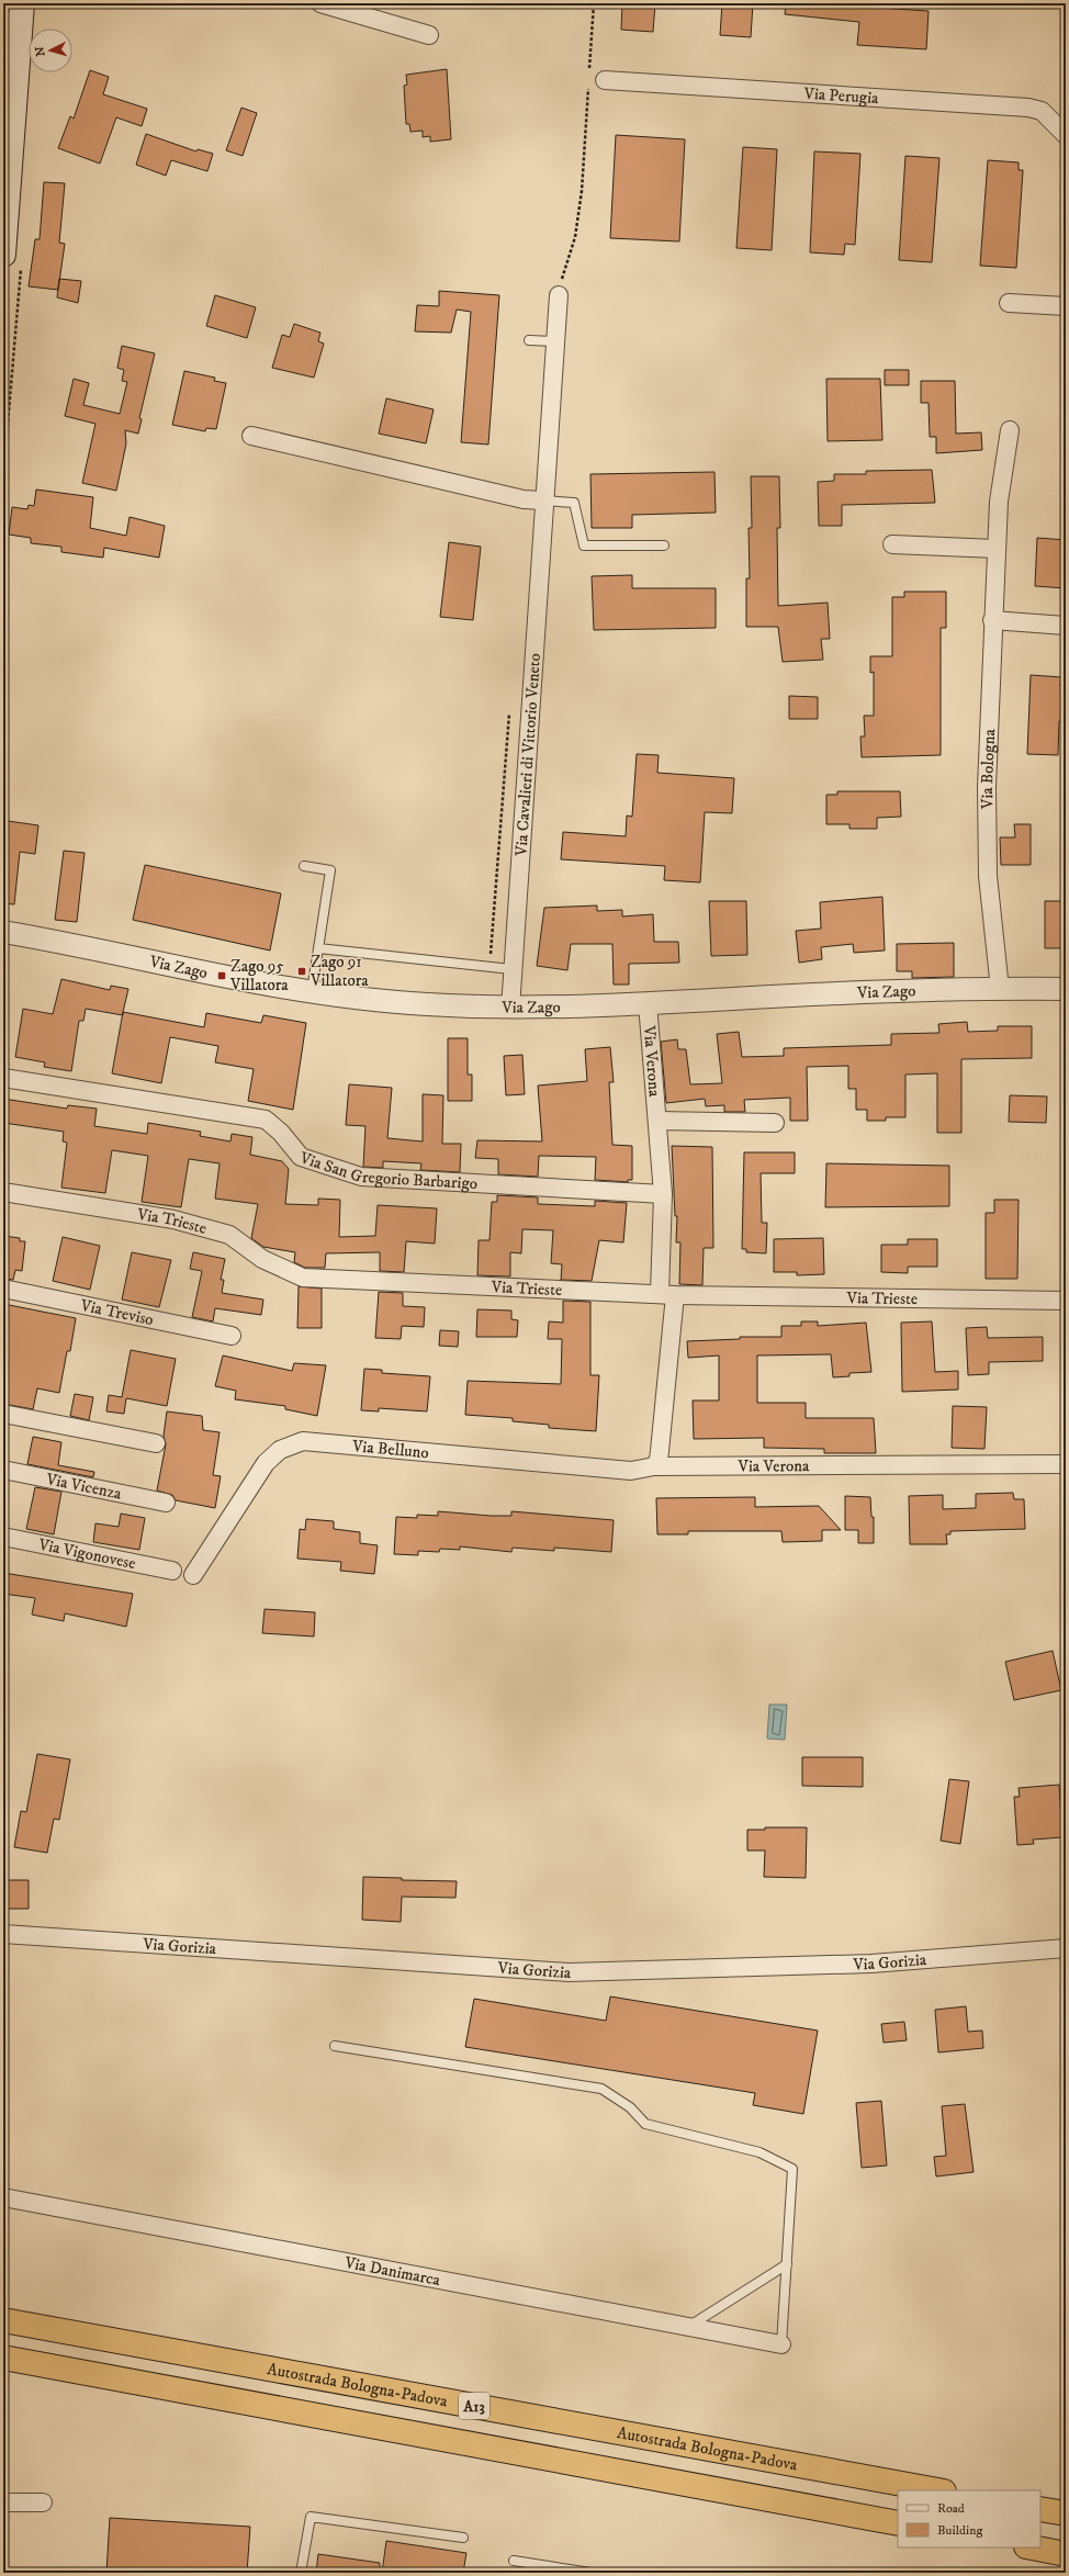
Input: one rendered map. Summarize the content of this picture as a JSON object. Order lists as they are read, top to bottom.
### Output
{
  "streets": {
    "highway": ["Autostrada Bologna-Padova", "A13"],
    "street": [
      "Via Perugia",
      "Via Cavalieri di Vittorio Veneto",
      "Via Bologna",
      "Via Zago",
      "Via Verona",
      "Via San Gregorio Barbarigo",
      "Via Trieste",
      "Via Treviso",
      "Via Belluno",
      "Via Vicenza",
      "Via Vigonovese",
      "Via Gorizia",
      "Via Danimarca"
    ]
  },
  "crossings": [
    ["Via Cavalieri di Vittorio Veneto", "Via Zago"],
    ["Via Bologna", "Via Zago"],
    ["Via Zago", "Via Verona"],
    ["Via Verona", "Via San Gregorio Barbarigo"],
    ["Via Verona", "Via Trieste"],
    ["Via Verona", "Via Belluno"]
  ],
  "places": {
    "transit": ["Zago 91 Villatora", "Zago 95 Villatora"]
  },
  "legend": ["Road", "Building"],
  "north": "left"
}
